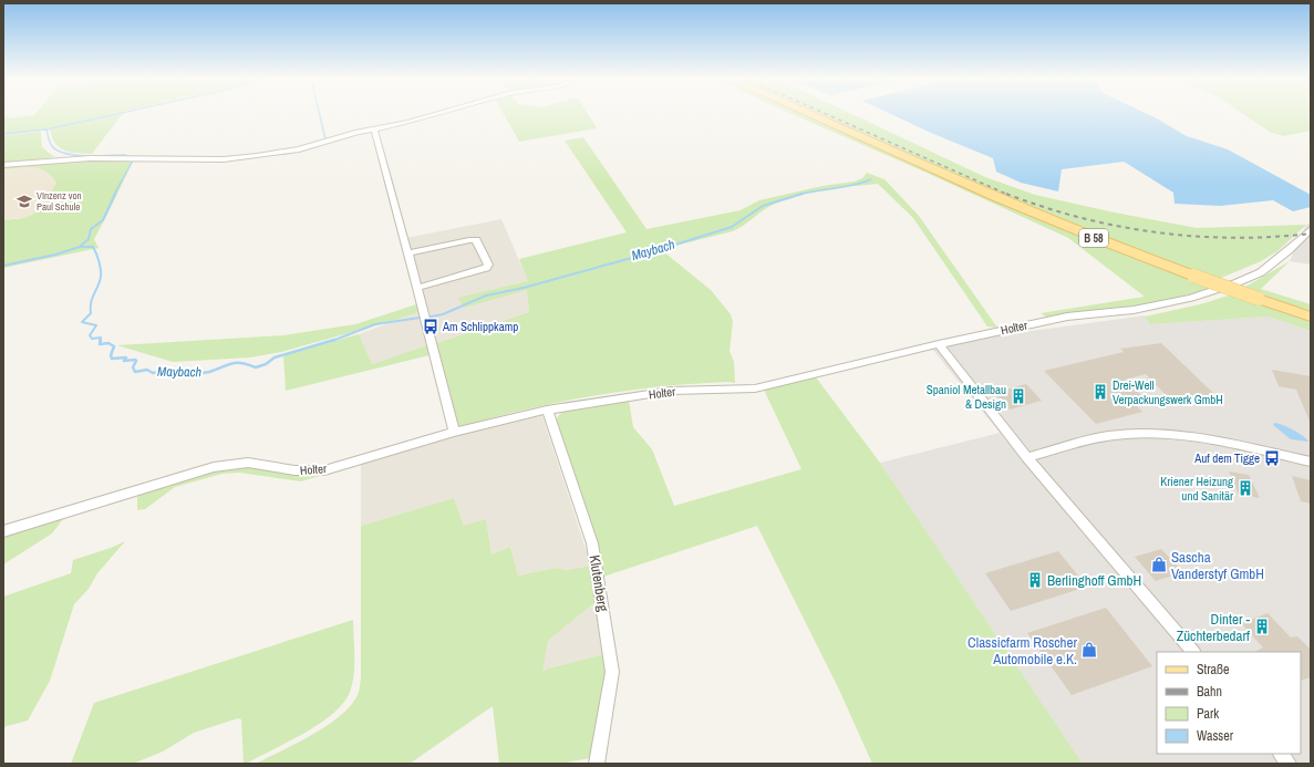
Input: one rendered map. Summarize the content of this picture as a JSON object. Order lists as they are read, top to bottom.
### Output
{
  "streets": {
    "main road": ["B 58"],
    "street": ["Holter", "Klutenberg"]
  },
  "crossings": [
    ["Holter", "Klutenberg"]
  ],
  "water": ["Maybach"],
  "places": {
    "school or university": ["VInzenz von Paul Schule"],
    "bus stop": ["Am Schlippkamp", "Auf dem Tigge"],
    "building": [
      "Drei-Well Verpackungswerk GmbH",
      "Spaniol Metallbau & Design",
      "Kriener Heizung und Sanitär",
      "Berlinghoff GmbH",
      "Dinter - Züchterbedarf"
    ],
    "shop": ["Sascha Vanderstyf GmbH", "Classicfarm Roscher Automobile e.K."]
  },
  "legend": [
    "Straße",
    "Bahn",
    "Park",
    "Wasser"
  ]
}
